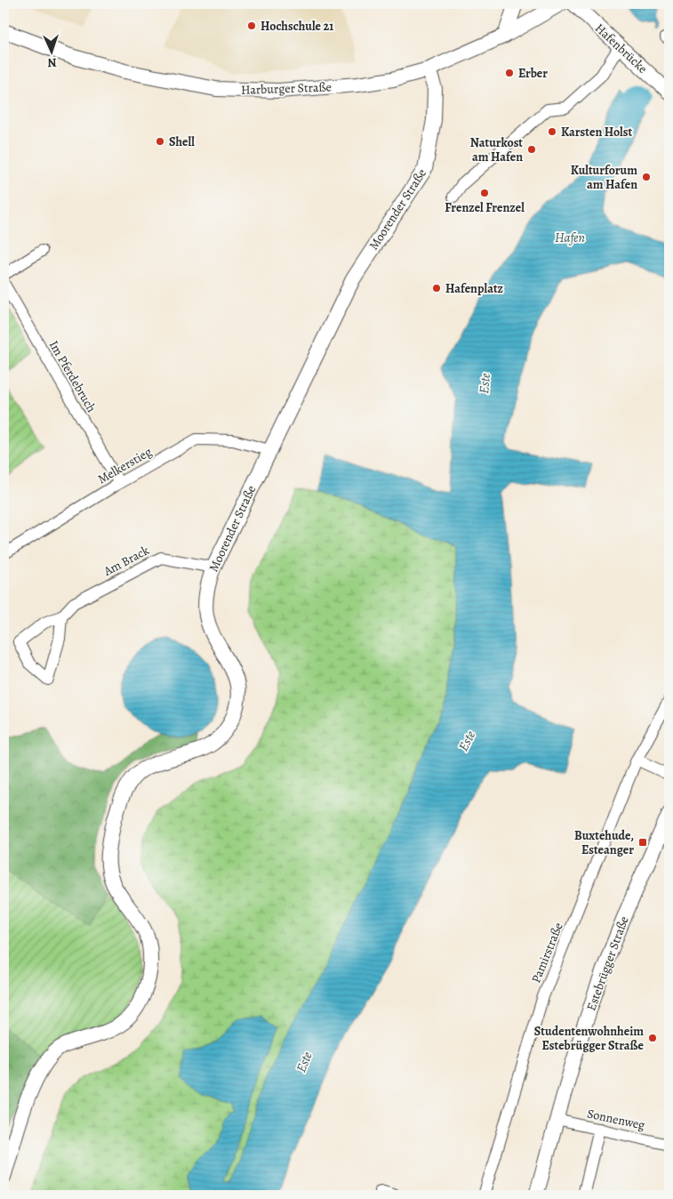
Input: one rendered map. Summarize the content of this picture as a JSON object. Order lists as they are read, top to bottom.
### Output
{
  "streets": {
    "street": [
      "Hafenbrücke",
      "Harburger Straße",
      "Moorender Straße",
      "Im Pferdebruch",
      "Melkerstieg",
      "Am Brack",
      "Pamirstraße",
      "Estebrügger Straße",
      "Sonnenweg"
    ]
  },
  "crossings": [
    ["Harburger Straße", "Moorender Straße"],
    ["Moorender Straße", "Melkerstieg"],
    ["Moorender Straße", "Am Brack"],
    ["Im Pferdebruch", "Melkerstieg"],
    ["Estebrügger Straße", "Sonnenweg"]
  ],
  "water": ["Hafen", "Este"],
  "places": {
    "other": [
      "Hochschule 21",
      "Erber",
      "Karsten Holst",
      "Shell",
      "Naturkost am Hafen",
      "Kulturforum am Hafen",
      "Frenzel Frenzel",
      "Hafenplatz",
      "Studentenwohnheim Estebrügger Straße"
    ],
    "transit": ["Buxtehude, Esteanger"]
  },
  "north": "bottom"
}
